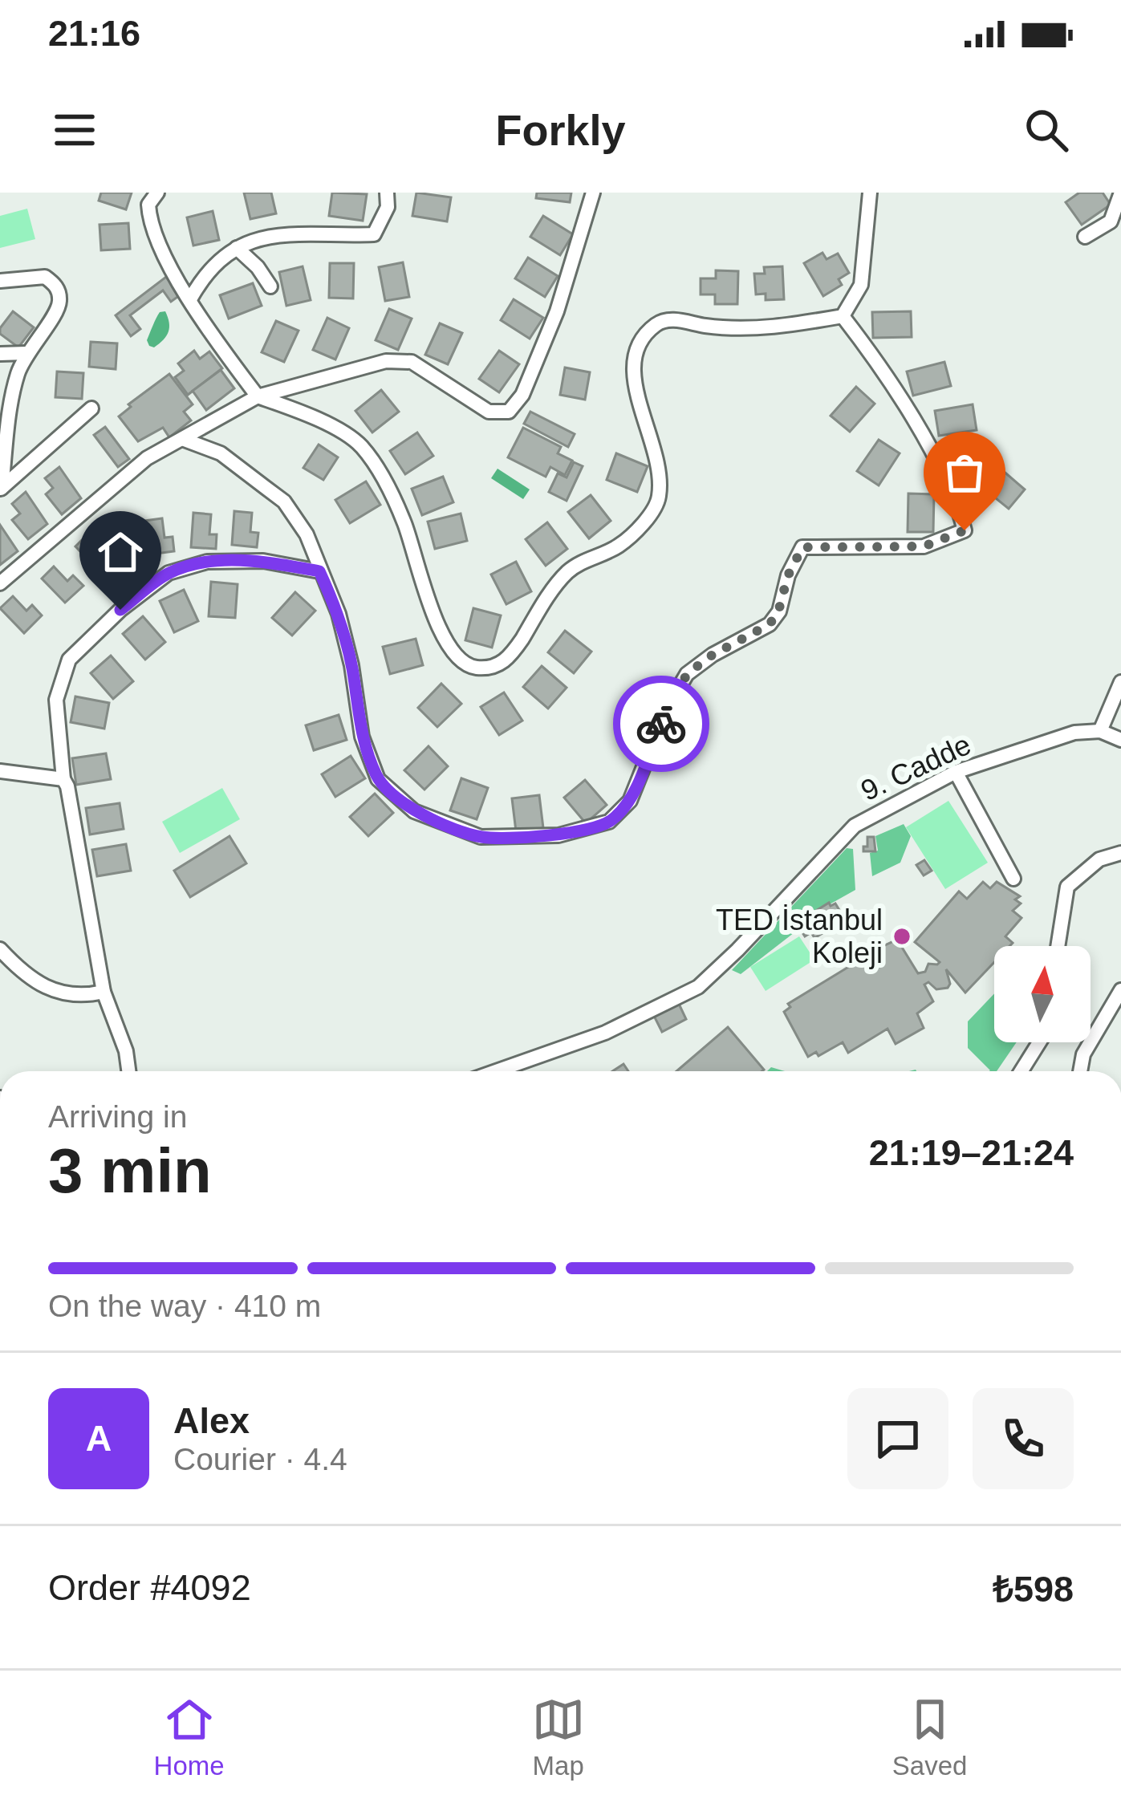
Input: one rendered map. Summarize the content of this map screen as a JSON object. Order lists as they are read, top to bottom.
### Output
{
  "streets": {
    "street": ["9. Cadde"]
  },
  "places": ["TED İstanbul Koleji"],
  "north": "top",
  "page": {
    "status": "21:16",
    "header": "Forkly",
    "heading": ["3 min", "Arriving in", "21:19–21:24"],
    "panel": [
      "Alex",
      "Courier · 4.4",
      "Order #4092",
      "₺598"
    ],
    "bar": "On the way · 410 m",
    "round": "A",
    "tabs": ["Home", "Map", "Saved"]
  }
}
